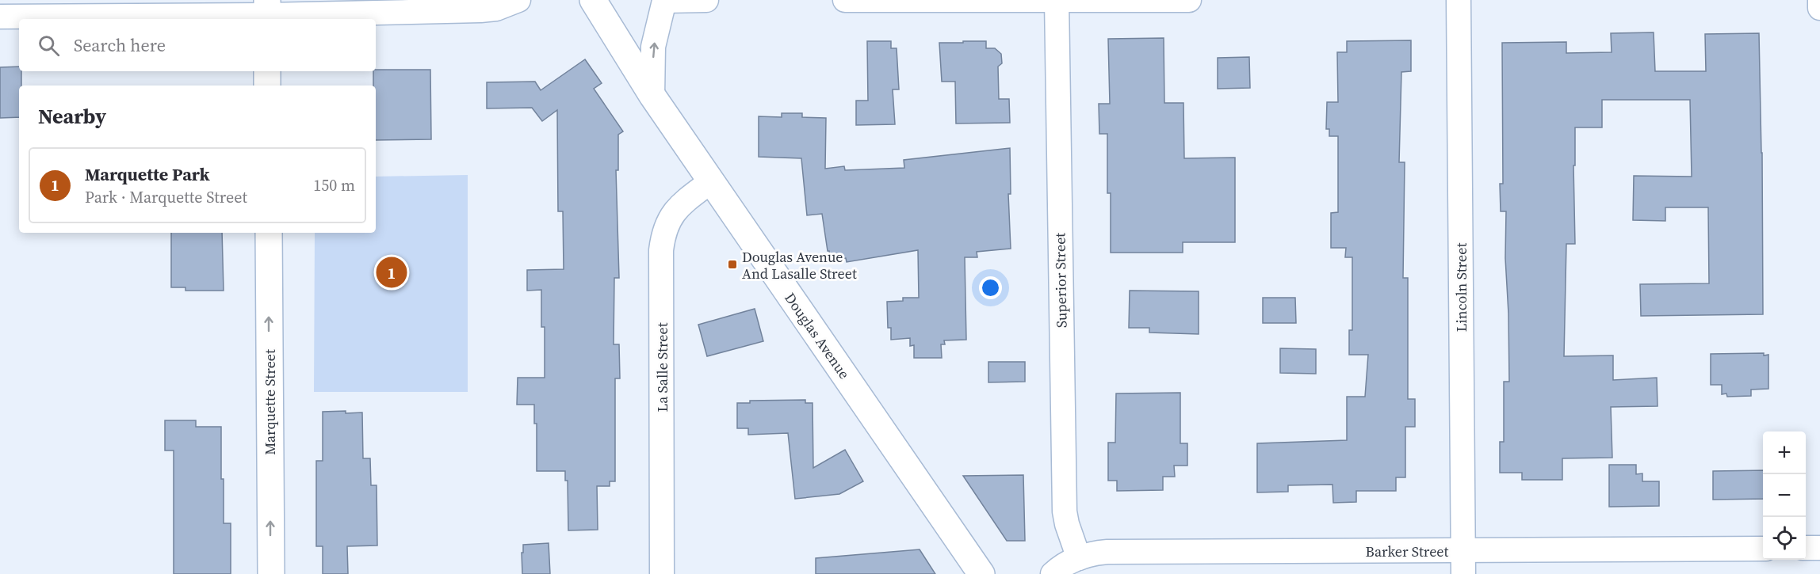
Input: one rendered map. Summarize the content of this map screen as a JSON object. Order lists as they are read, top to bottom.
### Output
{
  "streets": {
    "main road": ["Douglas Avenue", "Marquette Street"],
    "street": [
      "Superior Street",
      "Lincoln Street",
      "La Salle Street",
      "Barker Street"
    ]
  },
  "crossings": [
    ["Superior Street", "Barker Street"],
    ["Lincoln Street", "Barker Street"],
    ["Douglas Avenue", "La Salle Street"]
  ],
  "one_way": ["Marquette Street"],
  "places": {
    "transit": ["Douglas Avenue And Lasalle Street"]
  },
  "page": {
    "search": "Search here",
    "heading": "Nearby",
    "list": [
      {
        "mark": "1",
        "name": "Marquette Park",
        "note": "Park · Marquette Street",
        "value": "150 m"
      }
    ],
    "pins": "1",
    "map_buttons": ["+", "−"]
  }
}
